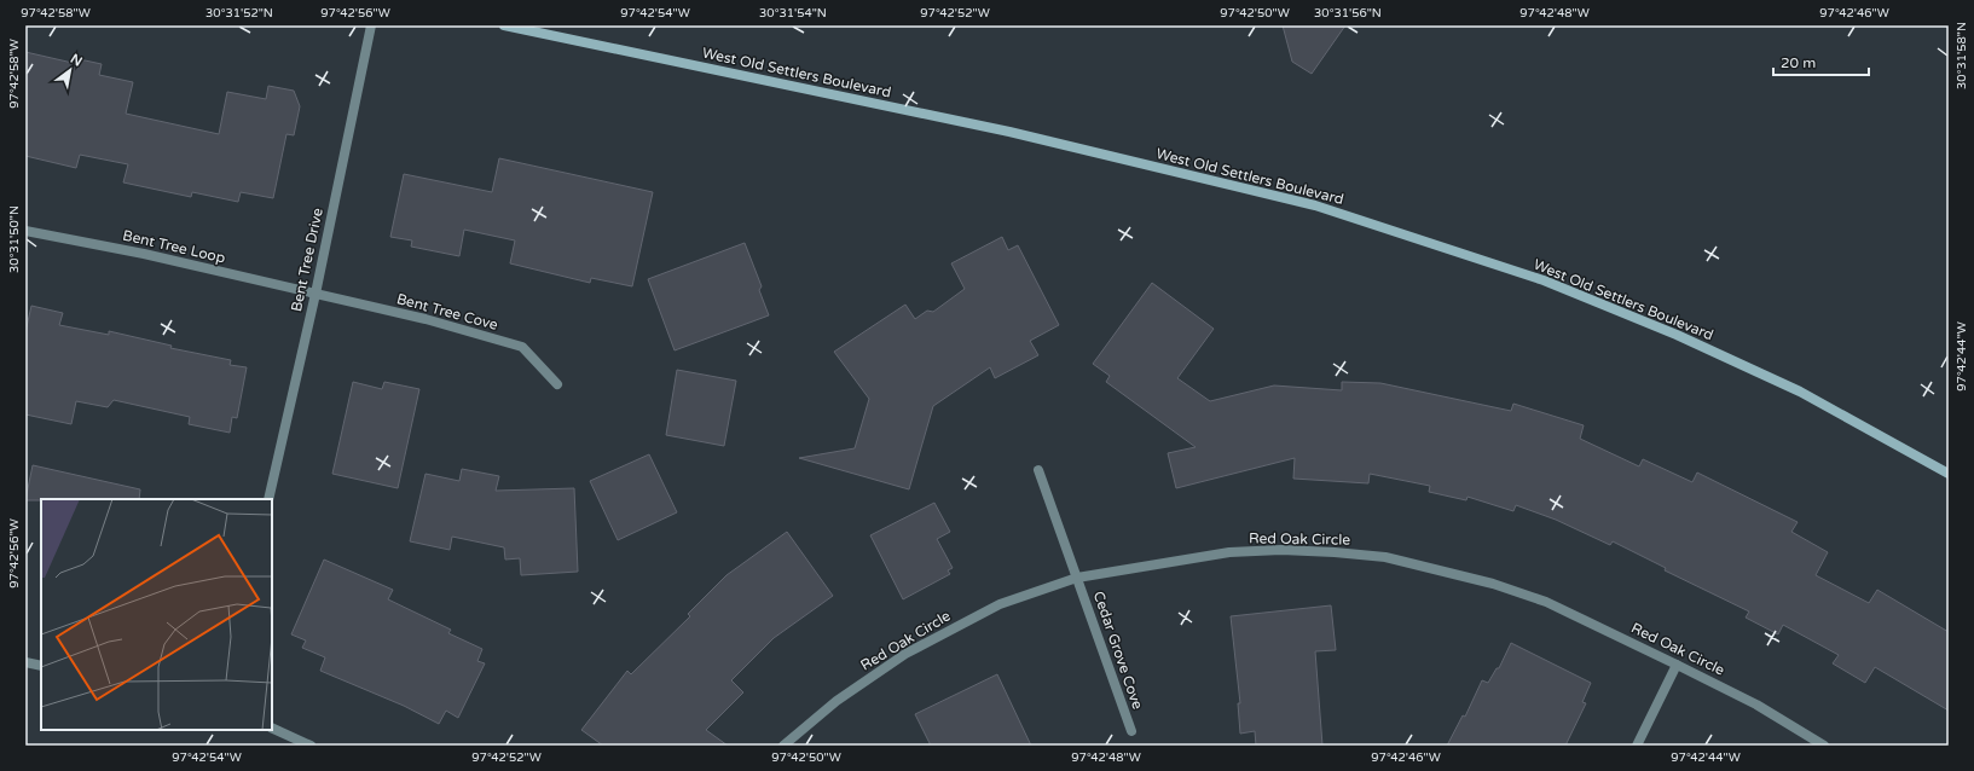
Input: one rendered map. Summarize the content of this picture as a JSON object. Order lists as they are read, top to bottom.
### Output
{
  "streets": {
    "main road": ["West Old Settlers Boulevard"],
    "street": [
      "Bent Tree Loop",
      "Bent Tree Drive",
      "Bent Tree Cove",
      "Red Oak Circle",
      "Cedar Grove Cove"
    ]
  },
  "crossings": [
    ["Bent Tree Loop", "Bent Tree Drive"],
    ["Bent Tree Loop", "Bent Tree Cove"],
    ["Bent Tree Drive", "Bent Tree Cove"],
    ["Red Oak Circle", "Cedar Grove Cove"]
  ],
  "scale_bar": "20 m",
  "north": "top right",
  "coordinates": [
    "97°42'58\"W",
    "30°31'52\"N",
    "97°42'56\"W",
    "97°42'54\"W",
    "30°31'54\"N",
    "97°42'52\"W",
    "97°42'50\"W",
    "30°31'56\"N",
    "97°42'48\"W",
    "97°42'46\"W",
    "30°31'58\"N",
    "30°31'50\"N",
    "97°42'44\"W"
  ]
}
